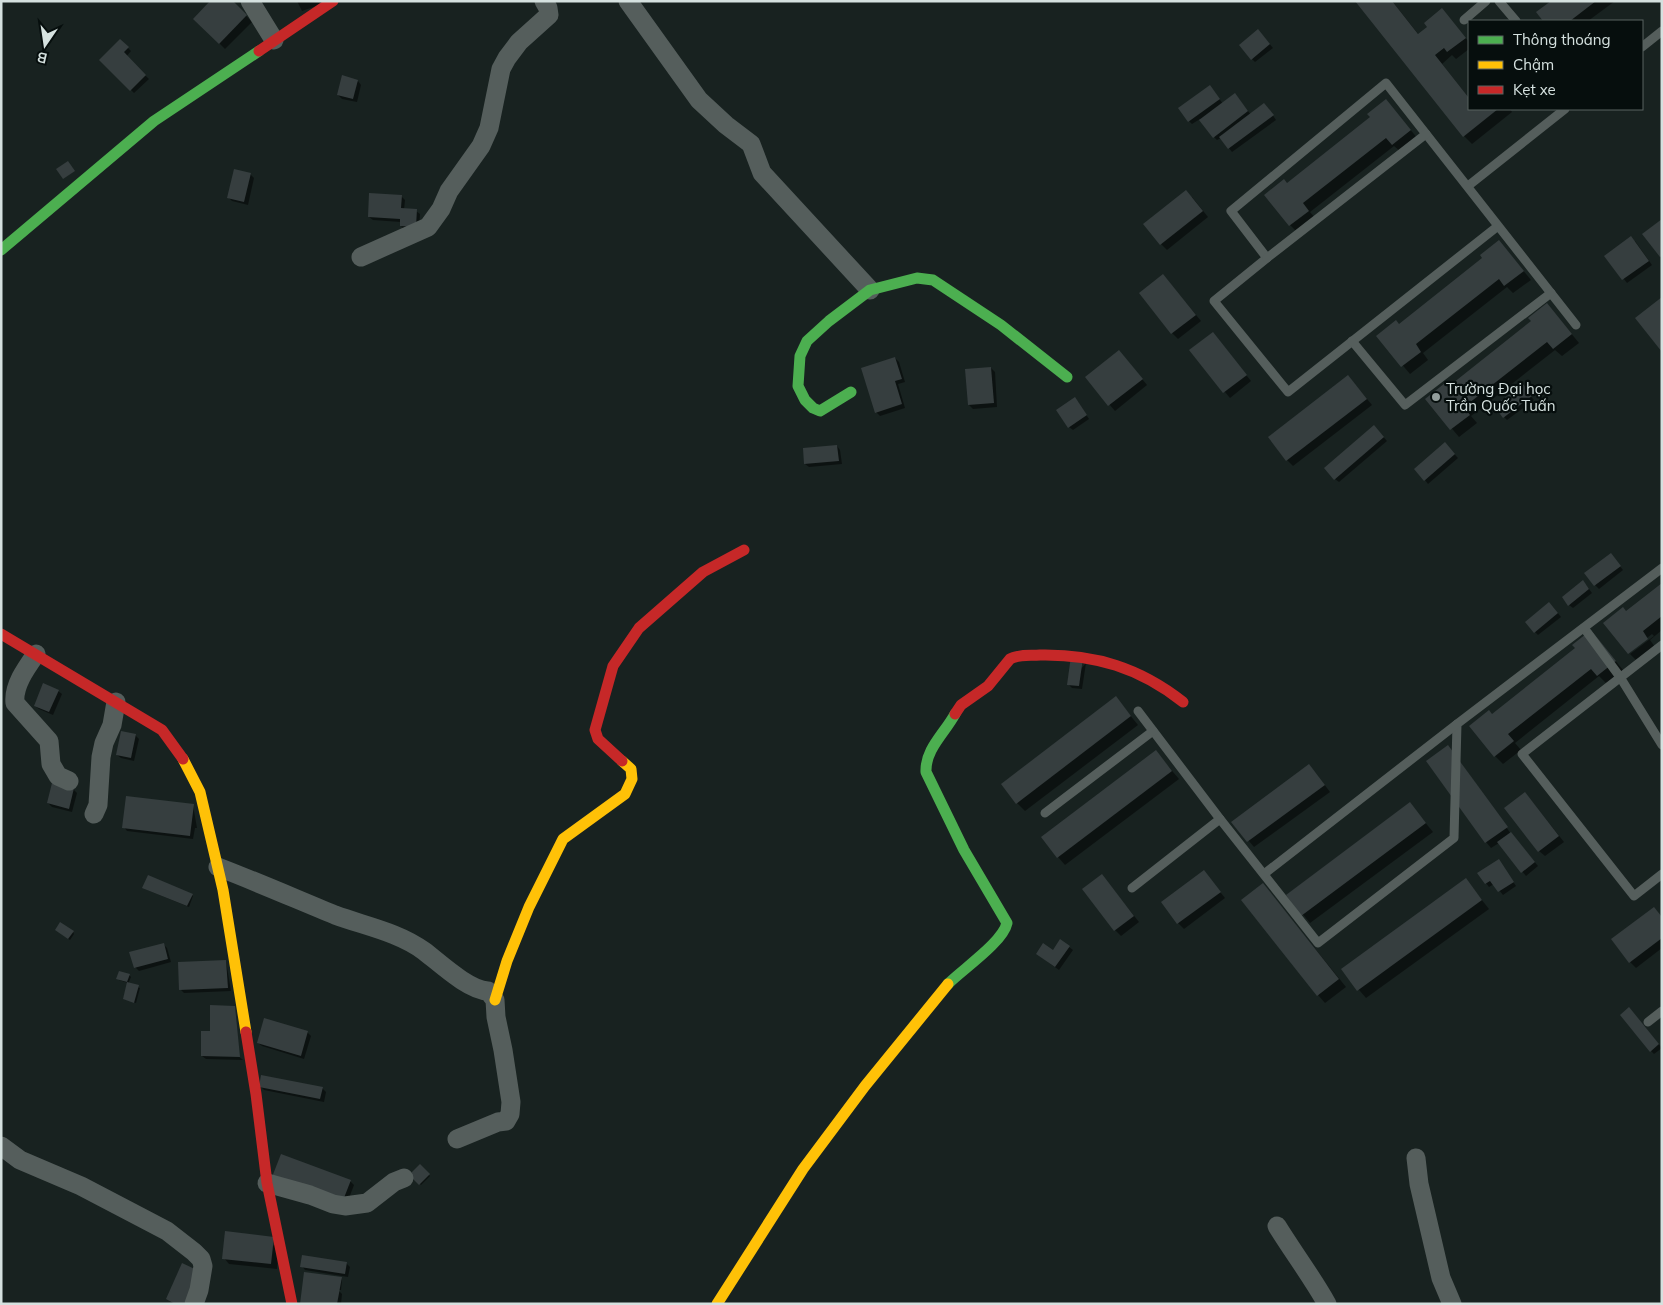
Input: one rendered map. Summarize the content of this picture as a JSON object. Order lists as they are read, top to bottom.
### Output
{
  "places": ["Trường Đại học Trần Quốc Tuấn"],
  "legend": ["Thông thoáng", "Chậm", "Kẹt xe"],
  "north": "bottom"
}
